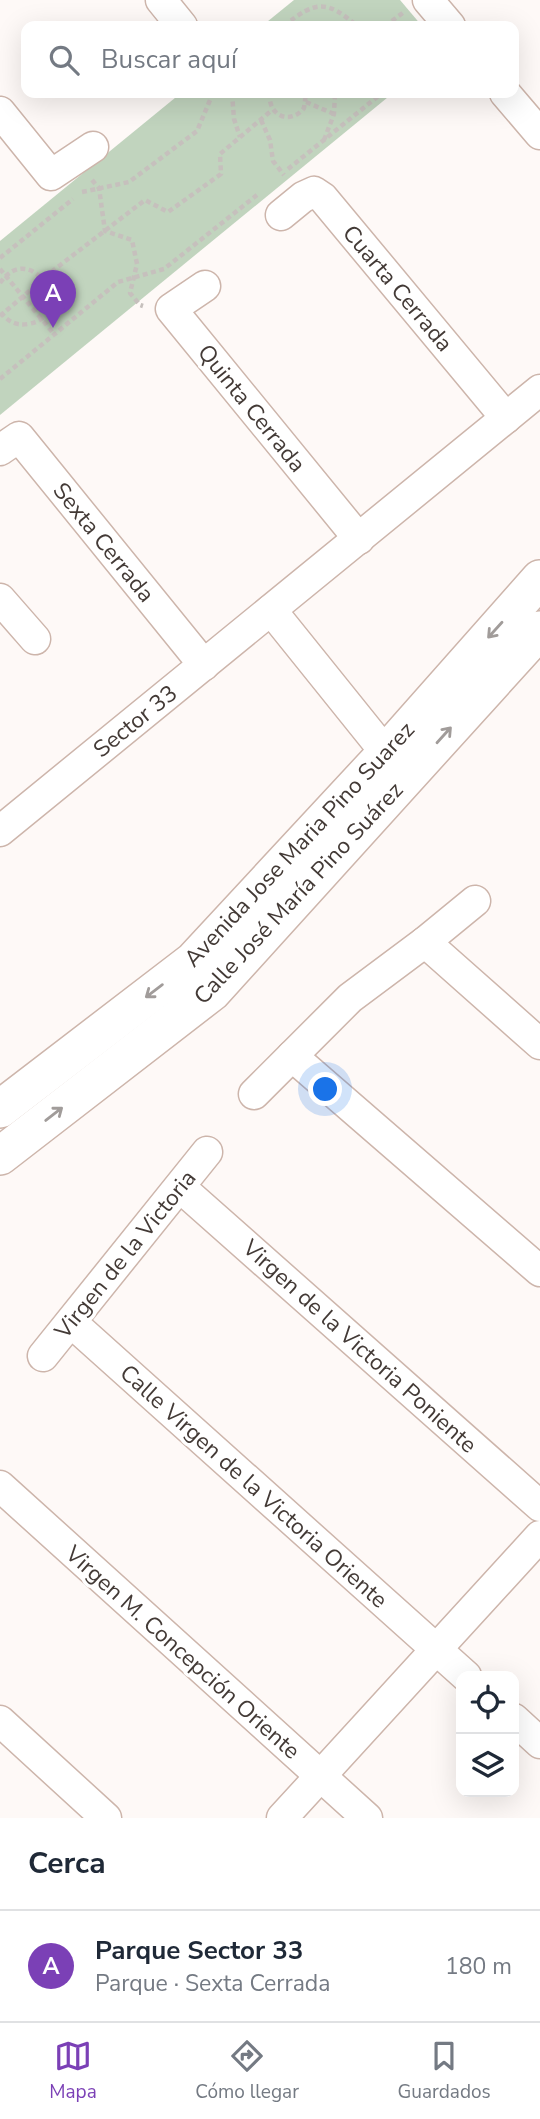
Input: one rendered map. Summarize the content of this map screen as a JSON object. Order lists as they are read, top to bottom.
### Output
{
  "streets": {
    "street": [
      "Cuarta Cerrada",
      "Quinta Cerrada",
      "Sexta Cerrada",
      "Sector 33",
      "Avenida Jose Maria Pino Suarez",
      "Calle José María Pino Suárez",
      "Virgen de la Victoria",
      "Virgen de la Victoria Poniente",
      "Calle Virgen de la Victoria Oriente",
      "Virgen M. Concepción Oriente"
    ]
  },
  "crossings": [
    ["Cuarta Cerrada", "Sector 33"],
    ["Quinta Cerrada", "Sector 33"],
    ["Sexta Cerrada", "Sector 33"],
    ["Avenida Jose Maria Pino Suarez", "Calle José María Pino Suárez"],
    ["Virgen de la Victoria", "Virgen de la Victoria Poniente"],
    ["Virgen de la Victoria", "Calle Virgen de la Victoria Oriente"]
  ],
  "page": {
    "search": "Buscar aquí",
    "pins": "A",
    "heading": "Cerca",
    "list": [
      {
        "mark": "A",
        "name": "Parque Sector 33",
        "note": "Parque · Sexta Cerrada",
        "value": "180 m"
      }
    ],
    "nav": ["Mapa", "Cómo llegar", "Guardados"]
  }
}
